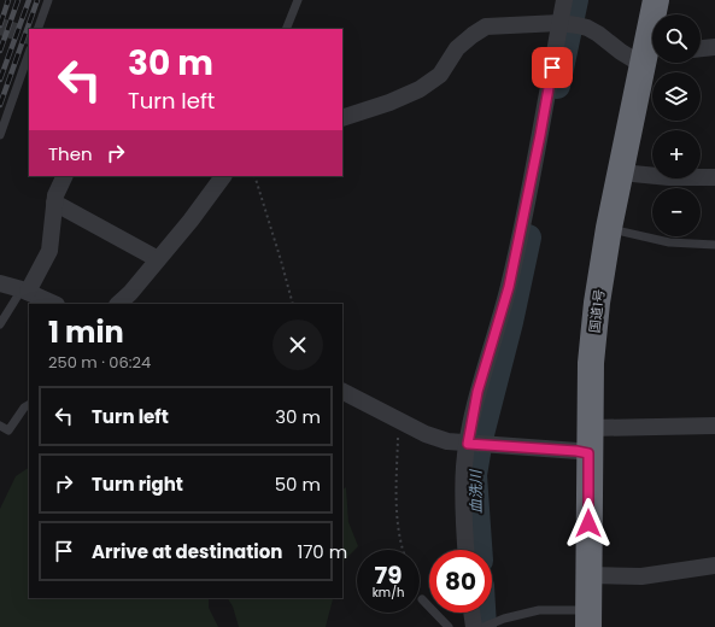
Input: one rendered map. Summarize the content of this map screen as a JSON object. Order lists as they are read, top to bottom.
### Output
{
  "streets": {
    "highway": ["国道1号"]
  },
  "water": ["血洗川"],
  "page": {
    "map_buttons": ["+", "−"],
    "turn": ["30 m", "Turn left"],
    "then": "Then",
    "heading": ["1 min", "250 m · 06:24"],
    "list": [
      {
        "name": "Turn left",
        "value": "30 m"
      },
      {
        "name": "Turn right",
        "value": "50 m"
      },
      {
        "name": "Arrive at destination",
        "value": "170 m"
      }
    ],
    "speed": "79 km/h",
    "limit": "80"
  }
}
